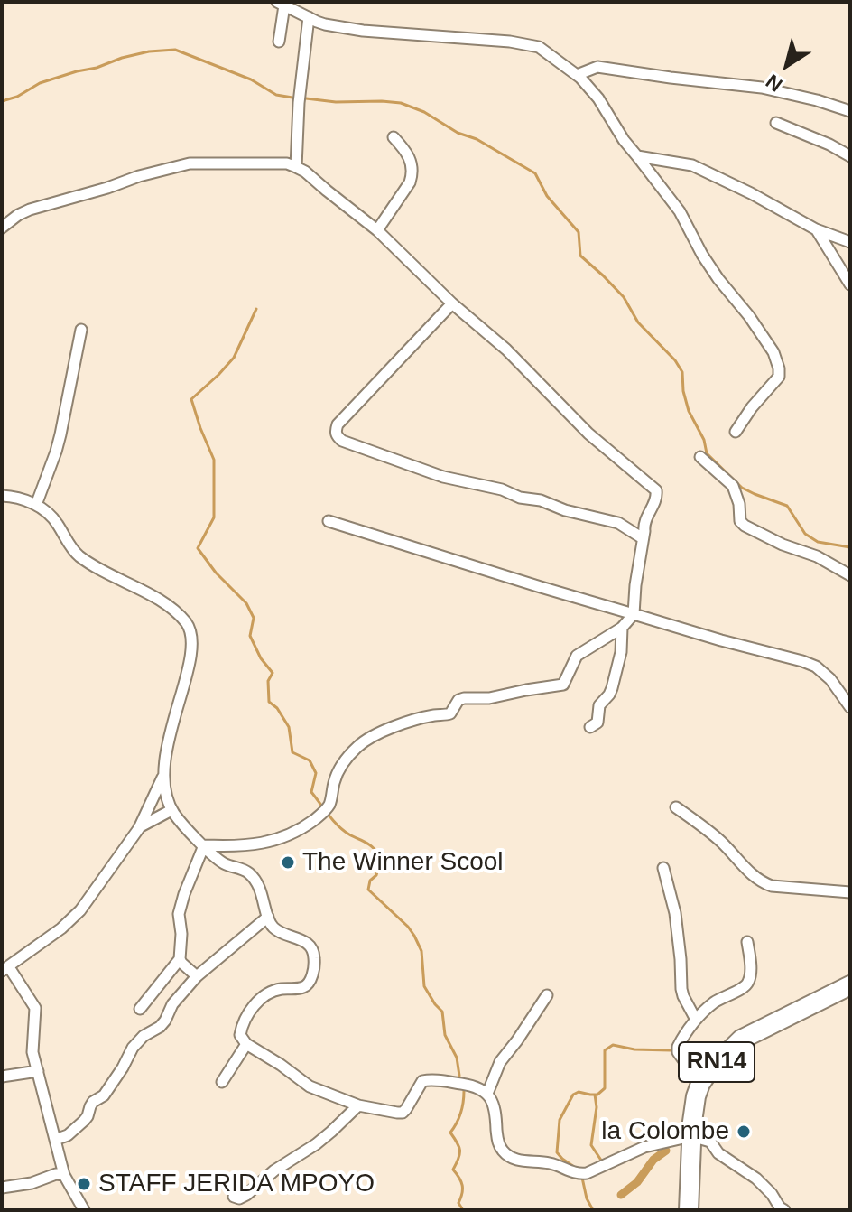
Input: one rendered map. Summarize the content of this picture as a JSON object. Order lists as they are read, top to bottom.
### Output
{
  "streets": {
    "highway": ["RN14"]
  },
  "places": ["The Winner Scool", "la Colombe", "STAFF JERIDA MPOYO"],
  "north": "bottom left"
}
